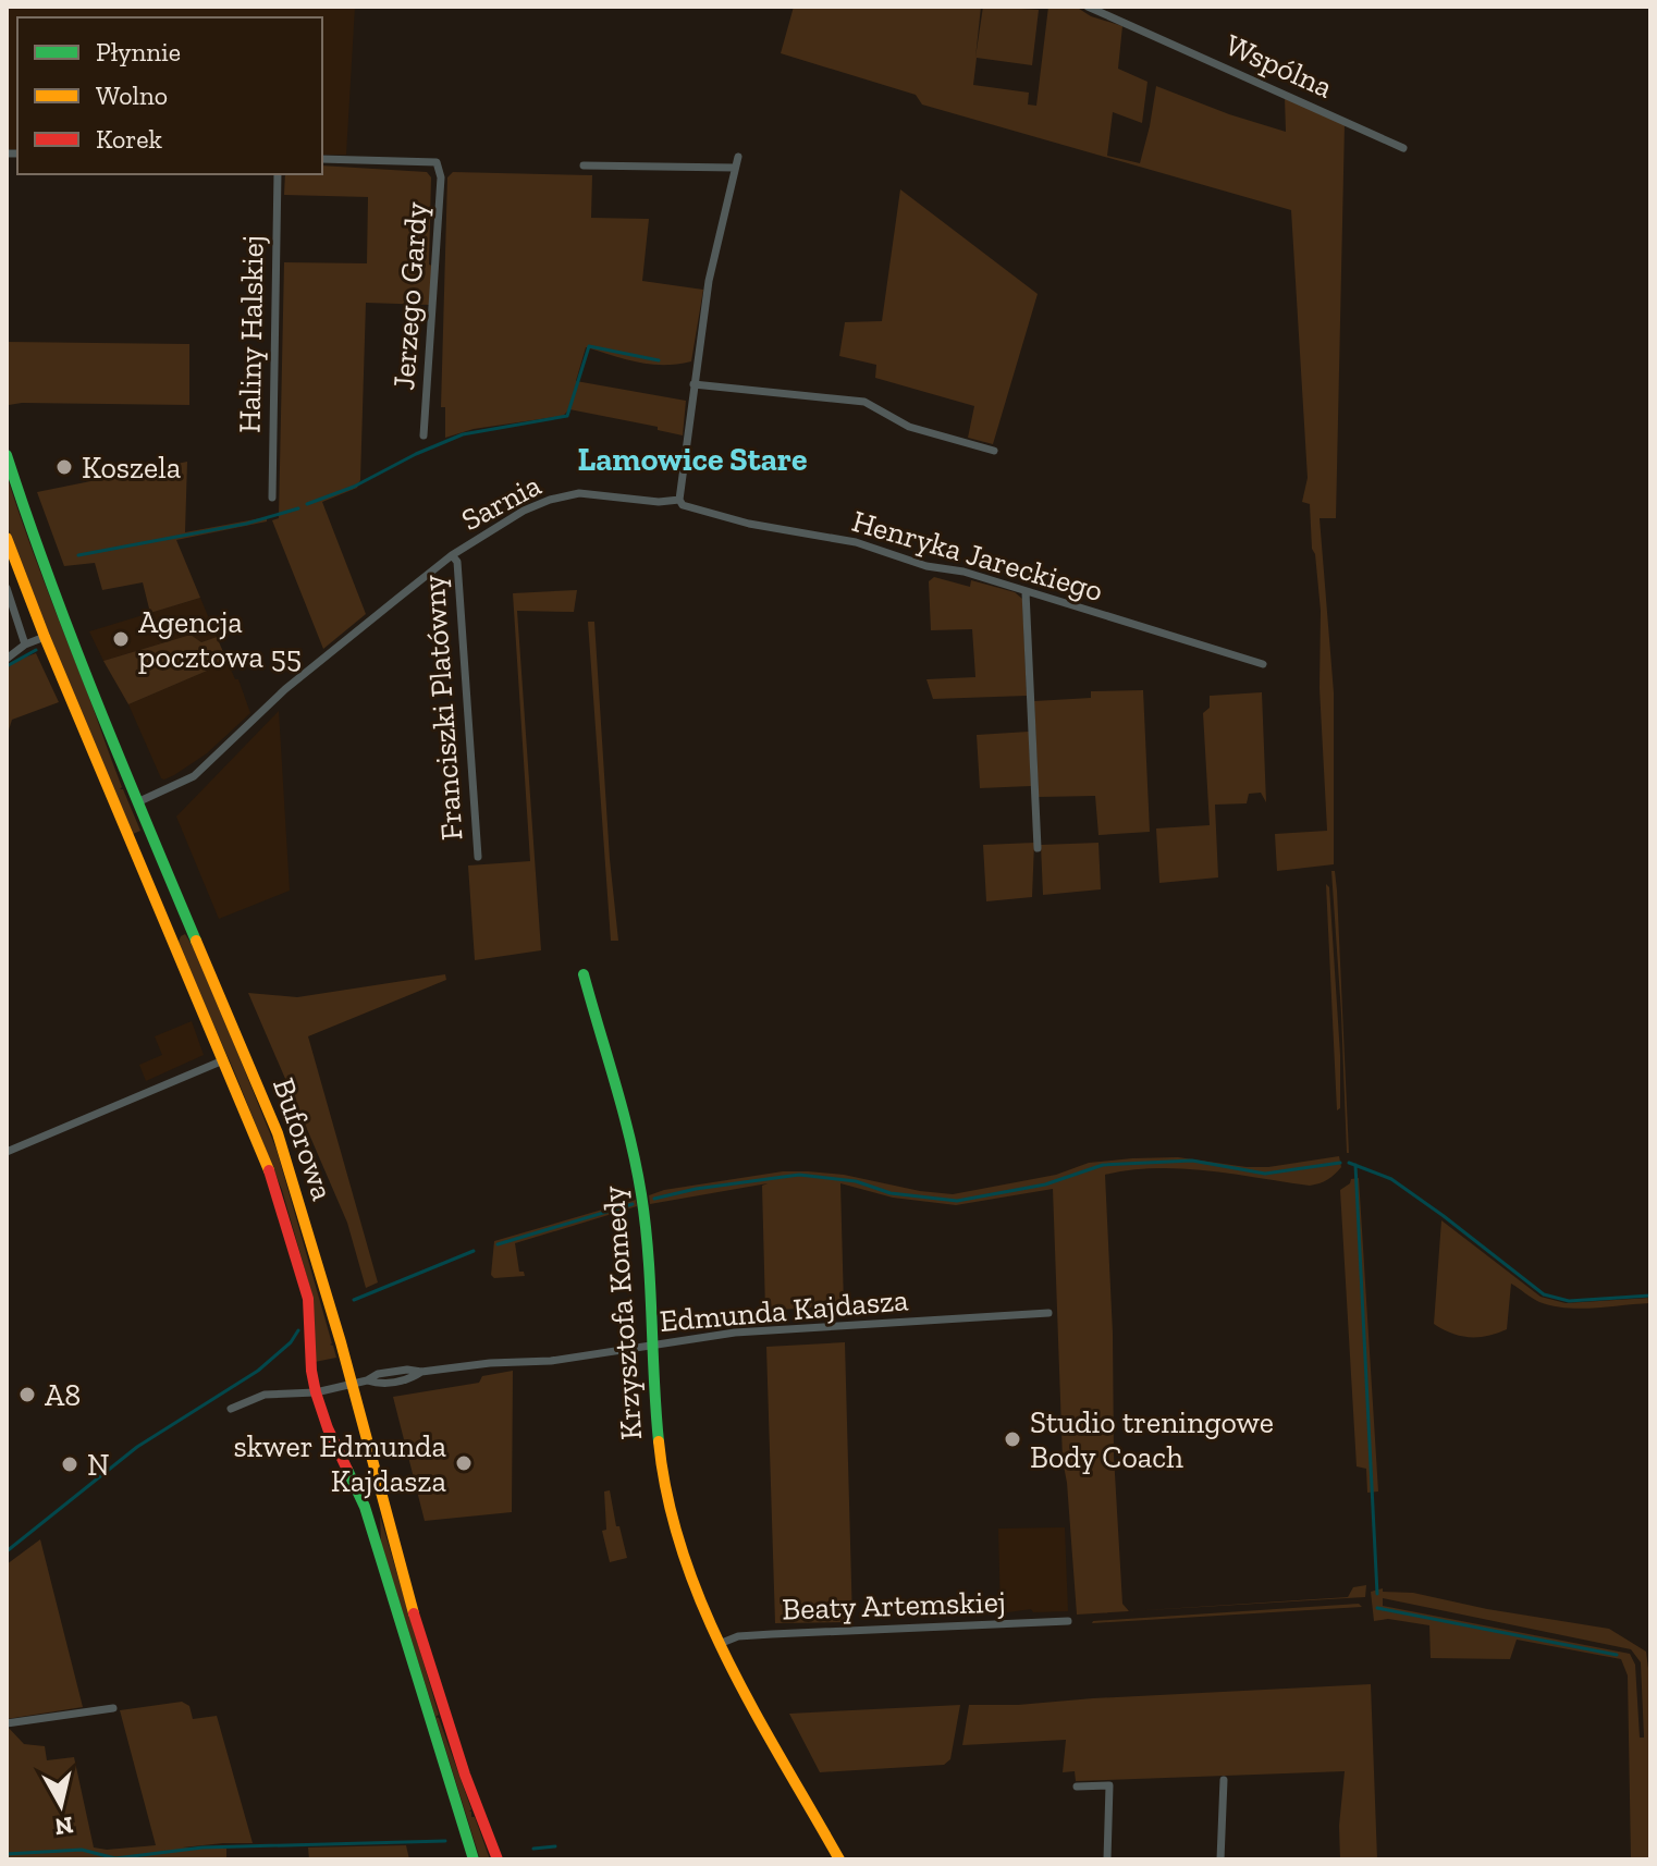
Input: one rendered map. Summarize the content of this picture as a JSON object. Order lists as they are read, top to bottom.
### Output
{
  "streets": {
    "street": [
      "Wspólna",
      "Jerzego Gardy",
      "Haliny Halskiej",
      "Sarnia",
      "Henryka Jareckiego",
      "Franciszki Platówny",
      "Buforowa",
      "Edmunda Kajdasza",
      "Krzysztofa Komedy",
      "Beaty Artemskiej"
    ]
  },
  "crossings": [
    ["Sarnia", "Henryka Jareckiego"],
    ["Sarnia", "Franciszki Platówny"],
    ["Sarnia", "Buforowa"],
    ["Buforowa", "Edmunda Kajdasza"],
    ["Edmunda Kajdasza", "Krzysztofa Komedy"],
    ["Krzysztofa Komedy", "Beaty Artemskiej"]
  ],
  "districts": ["Lamowice Stare"],
  "places": [
    "Koszela",
    "Agencja pocztowa 55",
    "A8",
    "Studio treningowe Body Coach",
    "skwer Edmunda Kajdasza",
    "N"
  ],
  "legend": ["Płynnie", "Wolno", "Korek"],
  "north": "bottom"
}
